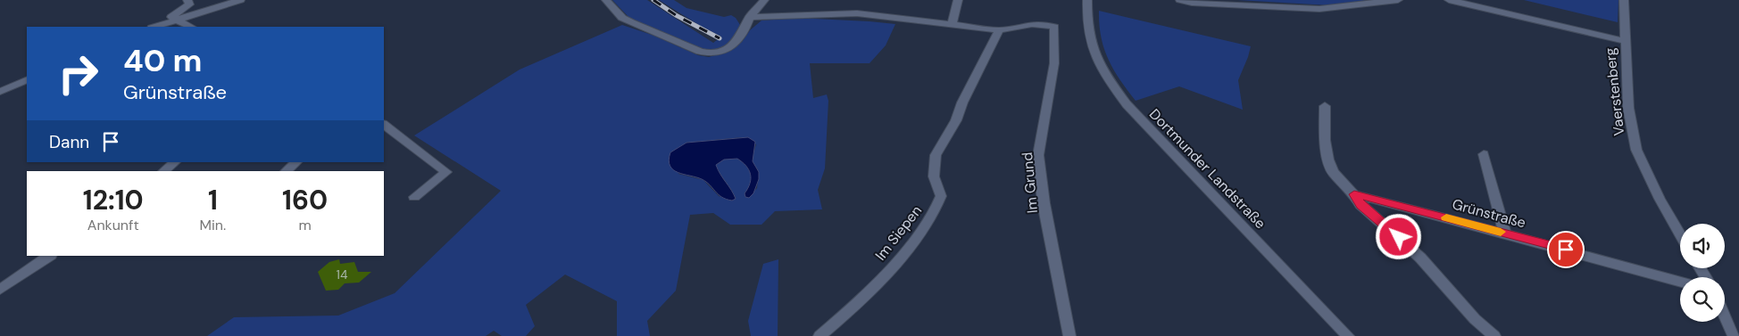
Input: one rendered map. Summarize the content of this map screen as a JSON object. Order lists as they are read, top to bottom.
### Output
{
  "streets": {
    "street": [
      "Vaerstenberg",
      "Dortmunder Landstraße",
      "Im Grund",
      "Grünstraße",
      "Im Siepen"
    ]
  },
  "crossings": [
    ["Im Grund", "Im Siepen"]
  ],
  "house_numbers": ["14"],
  "page": {
    "turn": ["40 m", "Grünstraße"],
    "then": "Dann",
    "eta": [
      "12:10",
      "Ankunft",
      "1",
      "Min.",
      "160",
      "m"
    ]
  }
}
